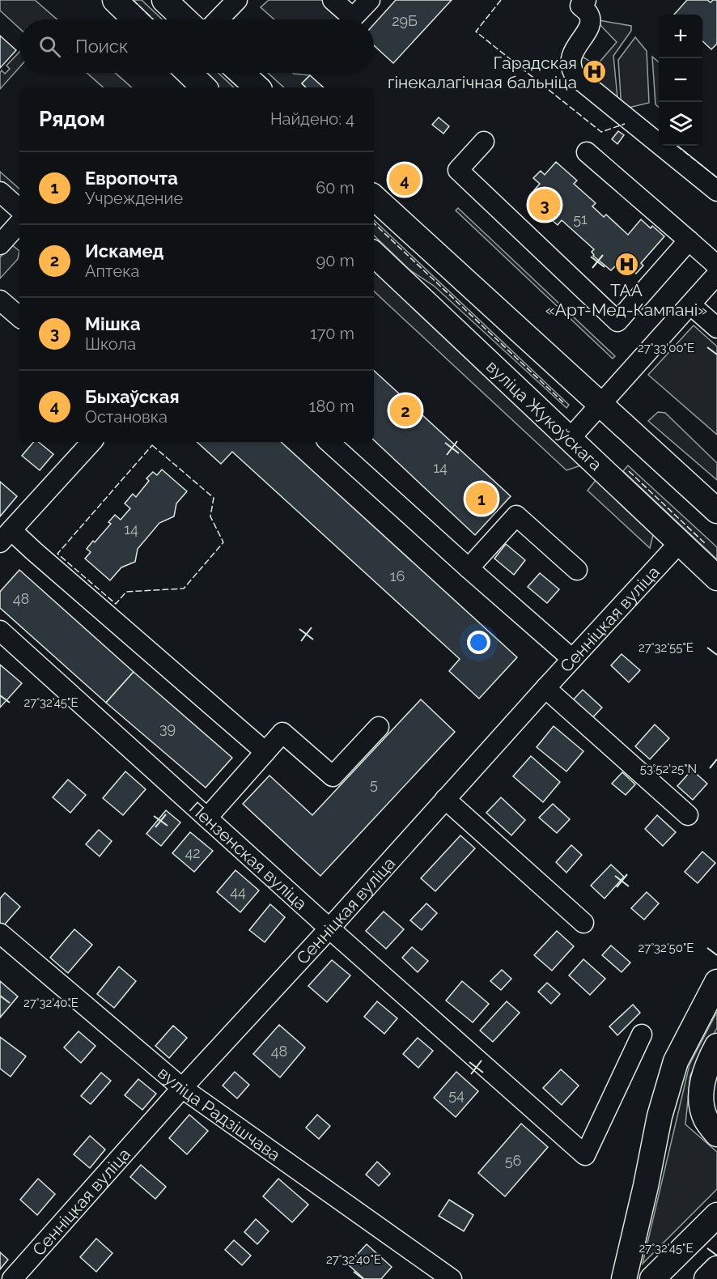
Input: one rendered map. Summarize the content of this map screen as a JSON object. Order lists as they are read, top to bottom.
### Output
{
  "streets": {
    "main road": ["вуліца Жукоўскага"],
    "street": ["Сенніцкая вуліца", "Пензенская вуліца", "вуліца Радзішчава"]
  },
  "crossings": [
    ["вуліца Жукоўскага", "Сенніцкая вуліца"],
    ["Сенніцкая вуліца", "Пензенская вуліца"],
    ["Сенніцкая вуліца", "вуліца Радзішчава"]
  ],
  "places": {
    "hospital": ["Гарадская гінекалагічная бальніца", "ТАА «Арт-Мед-Кампані»"]
  },
  "house_numbers": [
    "29Б",
    "51",
    "14",
    "14",
    "16",
    "48",
    "39",
    "5",
    "42",
    "44",
    "48",
    "54",
    "56"
  ],
  "page": {
    "map_buttons": ["+", "−"],
    "search": "Поиск",
    "heading": ["Рядом", "Найдено: 4"],
    "list": [
      {
        "mark": "1",
        "name": "Европочта",
        "note": "Учреждение",
        "value": "60 m"
      },
      {
        "mark": "2",
        "name": "Искамед",
        "note": "Аптека",
        "value": "90 m"
      },
      {
        "mark": "3",
        "name": "Мішка",
        "note": "Школа",
        "value": "170 m"
      },
      {
        "mark": "4",
        "name": "Быхаўская",
        "note": "Остановка",
        "value": "180 m"
      }
    ],
    "pins": [
      "4",
      "3",
      "2",
      "1"
    ]
  },
  "coordinates": [
    "27°33'00\"E",
    "27°32'55\"E",
    "27°32'45\"E",
    "53°52'25\"N",
    "27°32'50\"E",
    "27°32'40\"E"
  ]
}
